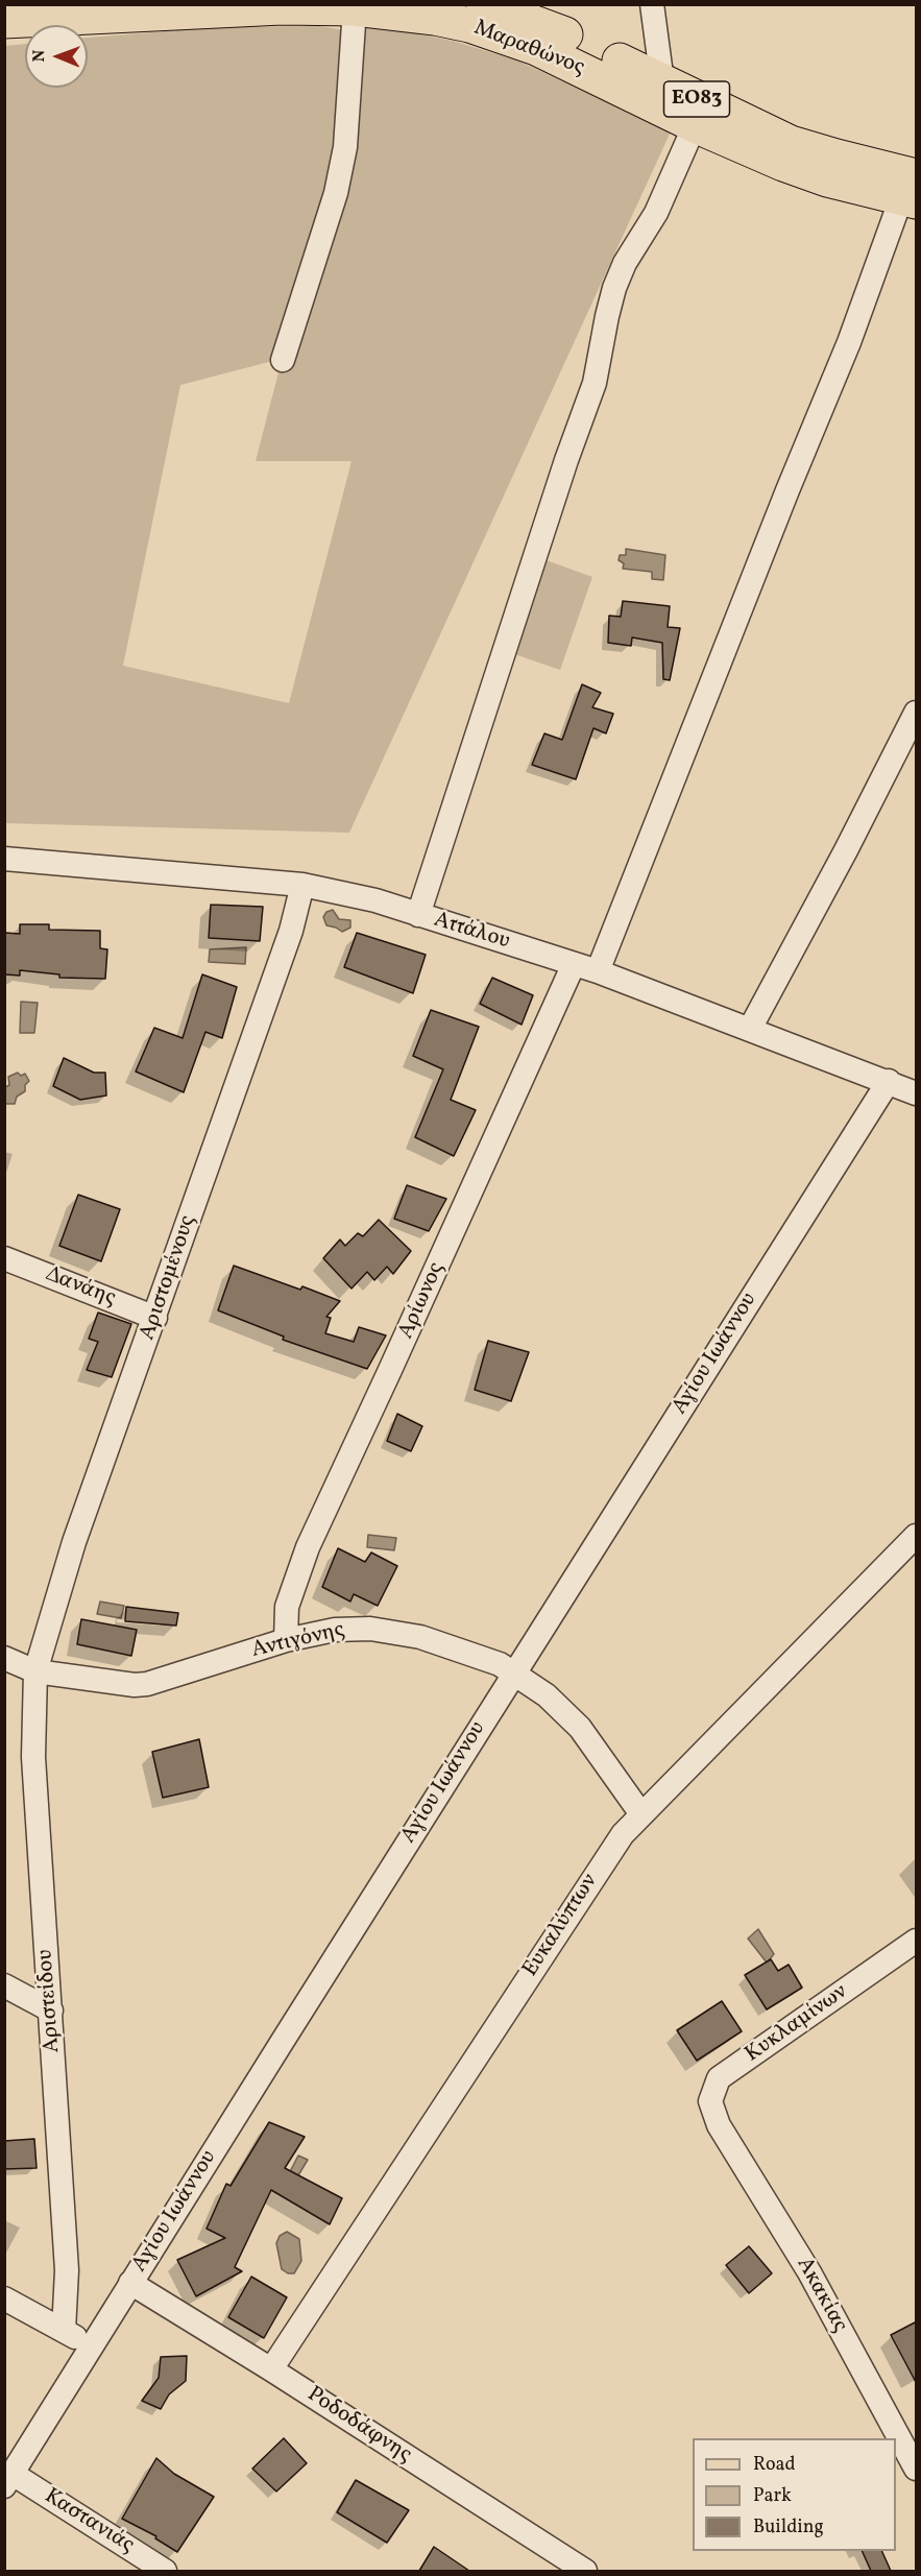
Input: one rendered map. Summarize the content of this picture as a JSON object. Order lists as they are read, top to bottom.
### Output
{
  "streets": {
    "main road": ["Μαραθώνος", "ΕΟ83"],
    "street": [
      "Αττάλου",
      "Αριστομένους",
      "Δανάης",
      "Αρίωνος",
      "Αγίου Ιωάννου",
      "Αντιγόνης",
      "Ευκαλύπτων",
      "Αριστείδου",
      "Κυκλαμίνων",
      "Ακακίας",
      "Ροδοδάφνης",
      "Καστανιάς"
    ]
  },
  "crossings": [
    ["Αττάλου", "Αριστομένους"],
    ["Αττάλου", "Αρίωνος"],
    ["Αττάλου", "Αγίου Ιωάννου"],
    ["Αριστομένους", "Δανάης"],
    ["Αριστομένους", "Αντιγόνης"],
    ["Αριστομένους", "Αριστείδου"],
    ["Αρίωνος", "Αντιγόνης"],
    ["Αγίου Ιωάννου", "Αντιγόνης"],
    ["Αγίου Ιωάννου", "Ροδοδάφνης"],
    ["Αγίου Ιωάννου", "Καστανιάς"],
    ["Αντιγόνης", "Ευκαλύπτων"],
    ["Αντιγόνης", "Αριστείδου"],
    ["Ευκαλύπτων", "Ροδοδάφνης"],
    ["Κυκλαμίνων", "Ακακίας"]
  ],
  "legend": ["Road", "Park", "Building"],
  "north": "left"
}
